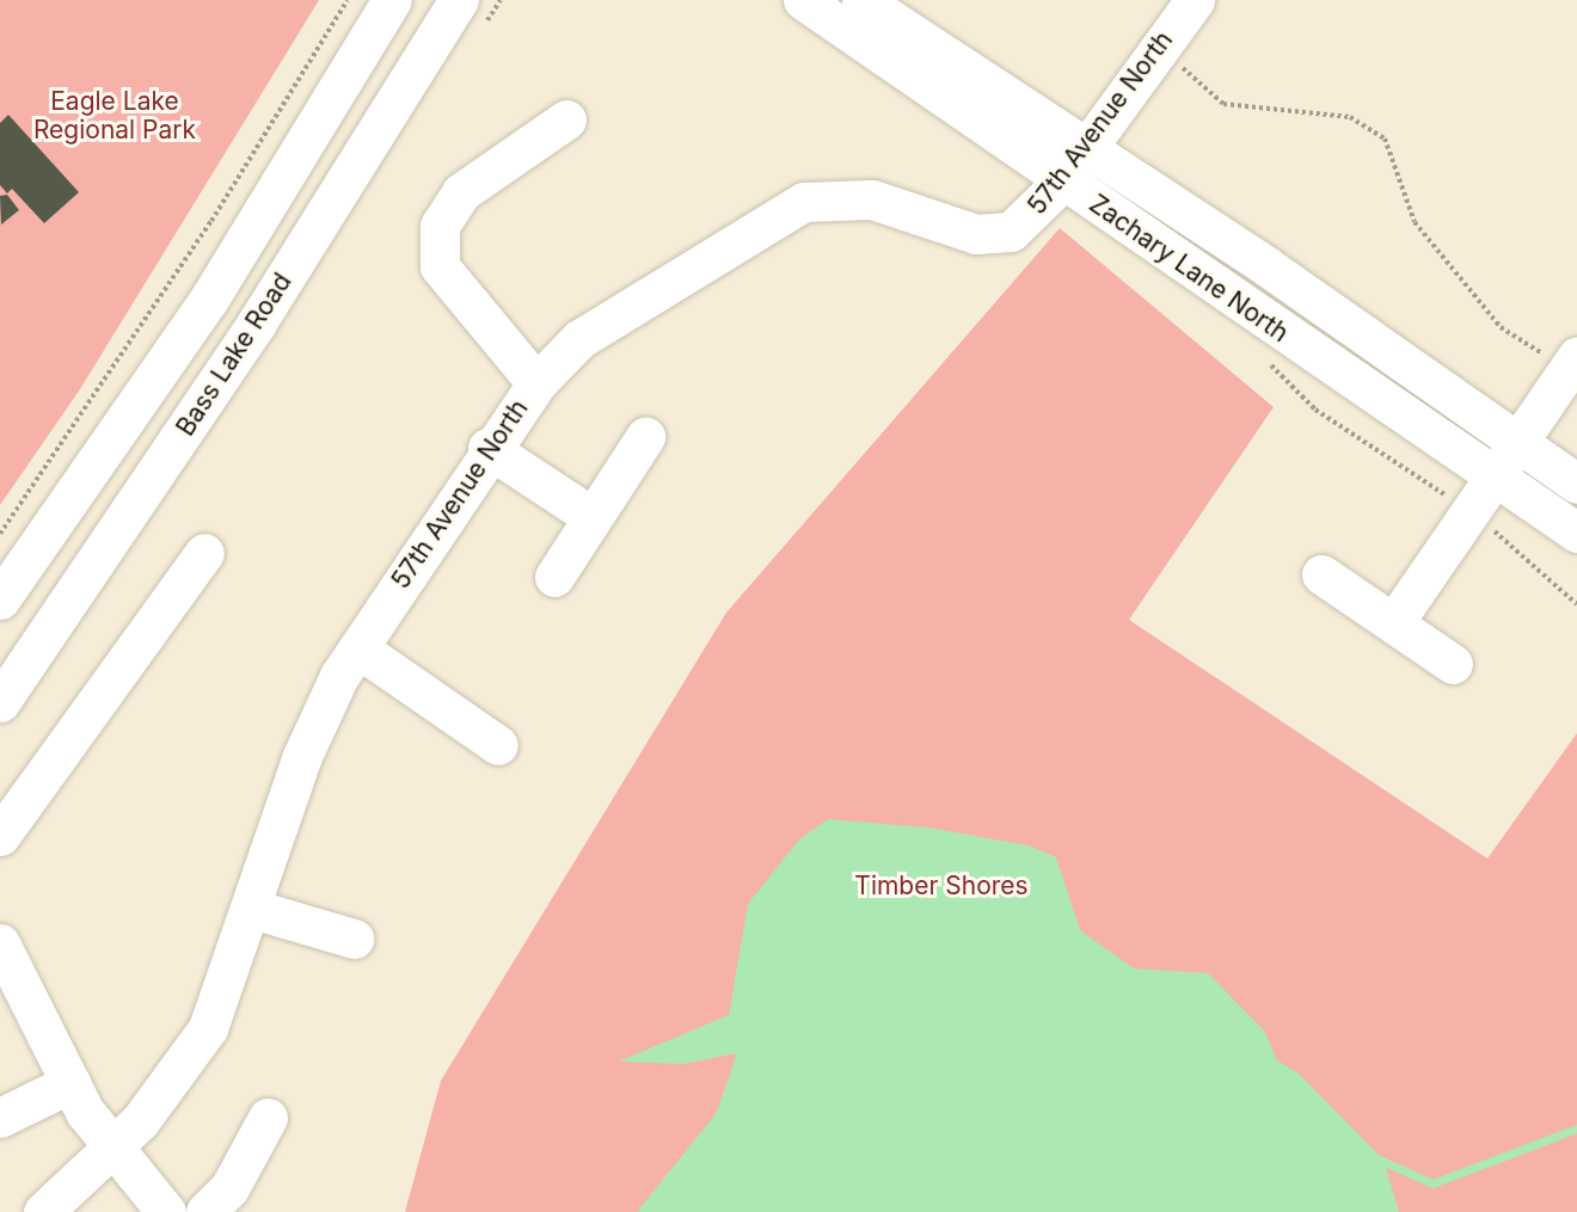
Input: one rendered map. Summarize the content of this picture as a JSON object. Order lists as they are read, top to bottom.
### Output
{
  "streets": {
    "street": ["57th Avenue North", "Zachary Lane North", "Bass Lake Road"]
  },
  "crossings": [
    ["57th Avenue North", "Zachary Lane North"]
  ],
  "parks": ["Eagle Lake Regional Park", "Timber Shores"]
}
